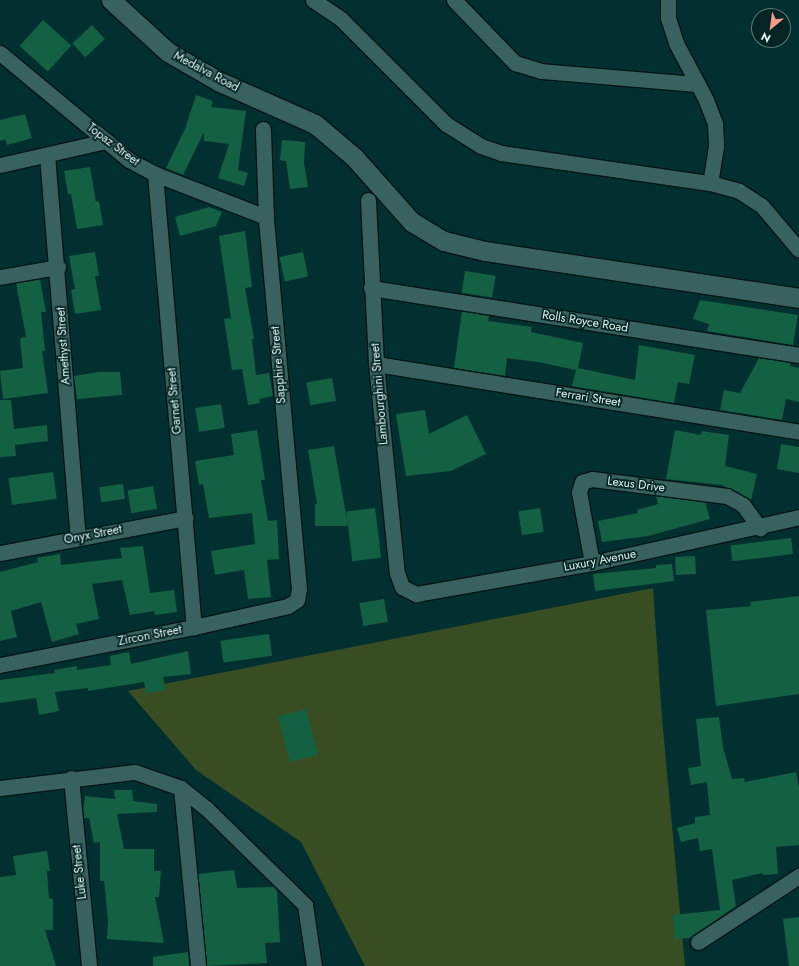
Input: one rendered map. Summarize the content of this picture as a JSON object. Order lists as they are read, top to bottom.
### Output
{
  "streets": {
    "street": [
      "Medalva Road",
      "Topaz Street",
      "Rolls Royce Road",
      "Amethyst Street",
      "Sapphire Street",
      "Lambourghini Street",
      "Ferrari Street",
      "Garnet Street",
      "Lexus Drive",
      "Onyx Street",
      "Luxury Avenue",
      "Zircon Street",
      "Luke Street"
    ]
  },
  "crossings": [
    ["Topaz Street", "Sapphire Street"],
    ["Topaz Street", "Garnet Street"],
    ["Rolls Royce Road", "Lambourghini Street"],
    ["Amethyst Street", "Onyx Street"],
    ["Sapphire Street", "Zircon Street"],
    ["Lambourghini Street", "Ferrari Street"],
    ["Lambourghini Street", "Luxury Avenue"],
    ["Garnet Street", "Onyx Street"],
    ["Garnet Street", "Zircon Street"],
    ["Lexus Drive", "Luxury Avenue"]
  ],
  "north": "bottom left"
}
